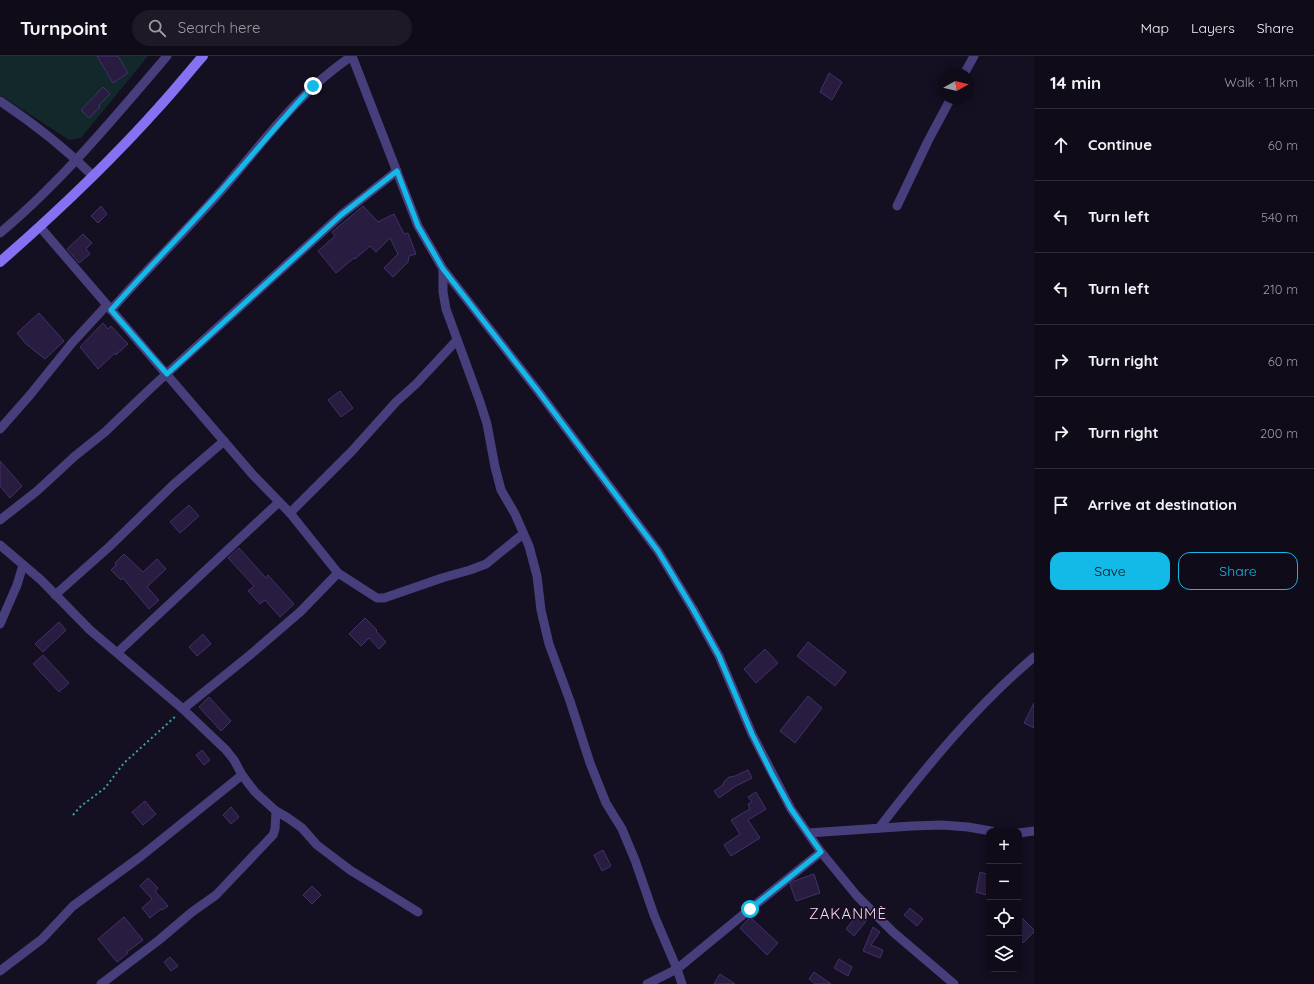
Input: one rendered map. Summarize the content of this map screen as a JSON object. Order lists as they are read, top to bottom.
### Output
{
  "districts": ["ZAKANMÈ"],
  "north": "right",
  "page": {
    "header": "Turnpoint",
    "search": "Search here",
    "nav": ["Map", "Layers", "Share"],
    "heading": ["14 min", "Walk · 1.1 km"],
    "list": [
      ["Continue", "60 m"],
      ["Turn left", "540 m"],
      ["Turn left", "210 m"],
      ["Turn right", "60 m"],
      ["Turn right", "200 m"],
      "Arrive at destination"
    ],
    "buttons": ["Save", "Share"],
    "map_buttons": ["+", "−"]
  }
}
